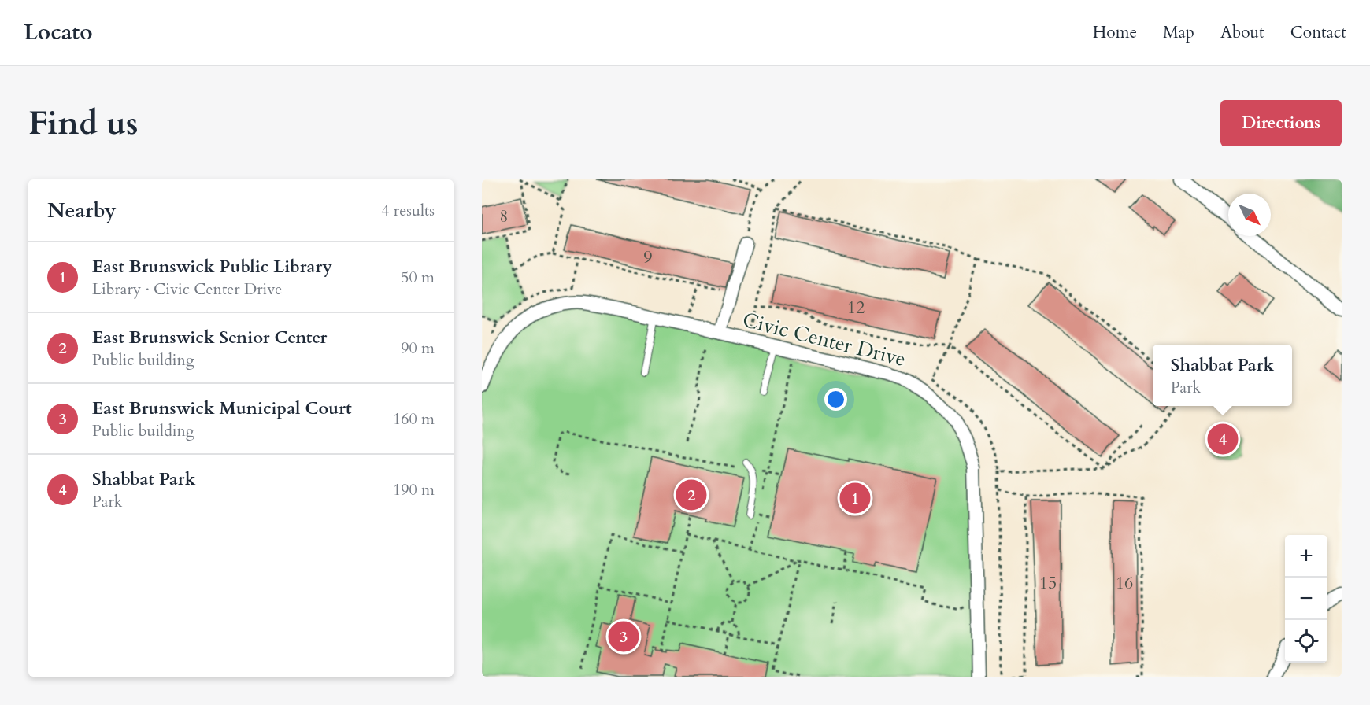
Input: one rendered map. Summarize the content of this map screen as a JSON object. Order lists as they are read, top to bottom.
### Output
{
  "streets": {
    "street": ["Civic Center Drive"]
  },
  "house_numbers": [
    "8",
    "9",
    "12",
    "15",
    "16"
  ],
  "north": "bottom right",
  "page": {
    "header": "Locato",
    "nav": [
      "Home",
      "Map",
      "About",
      "Contact"
    ],
    "buttons": "Directions",
    "title": "Find us",
    "heading": ["Nearby", "4 results"],
    "list": [
      {
        "mark": "1",
        "name": "East Brunswick Public Library",
        "note": "Library · Civic Center Drive",
        "value": "50 m"
      },
      {
        "mark": "2",
        "name": "East Brunswick Senior Center",
        "note": "Public building",
        "value": "90 m"
      },
      {
        "mark": "3",
        "name": "East Brunswick Municipal Court",
        "note": "Public building",
        "value": "160 m"
      },
      {
        "mark": "4",
        "name": "Shabbat Park",
        "note": "Park",
        "value": "190 m"
      }
    ],
    "popup": ["Shabbat Park", "Park"],
    "pins": [
      "4",
      "2",
      "1",
      "3"
    ],
    "map_buttons": ["+", "−"]
  }
}
